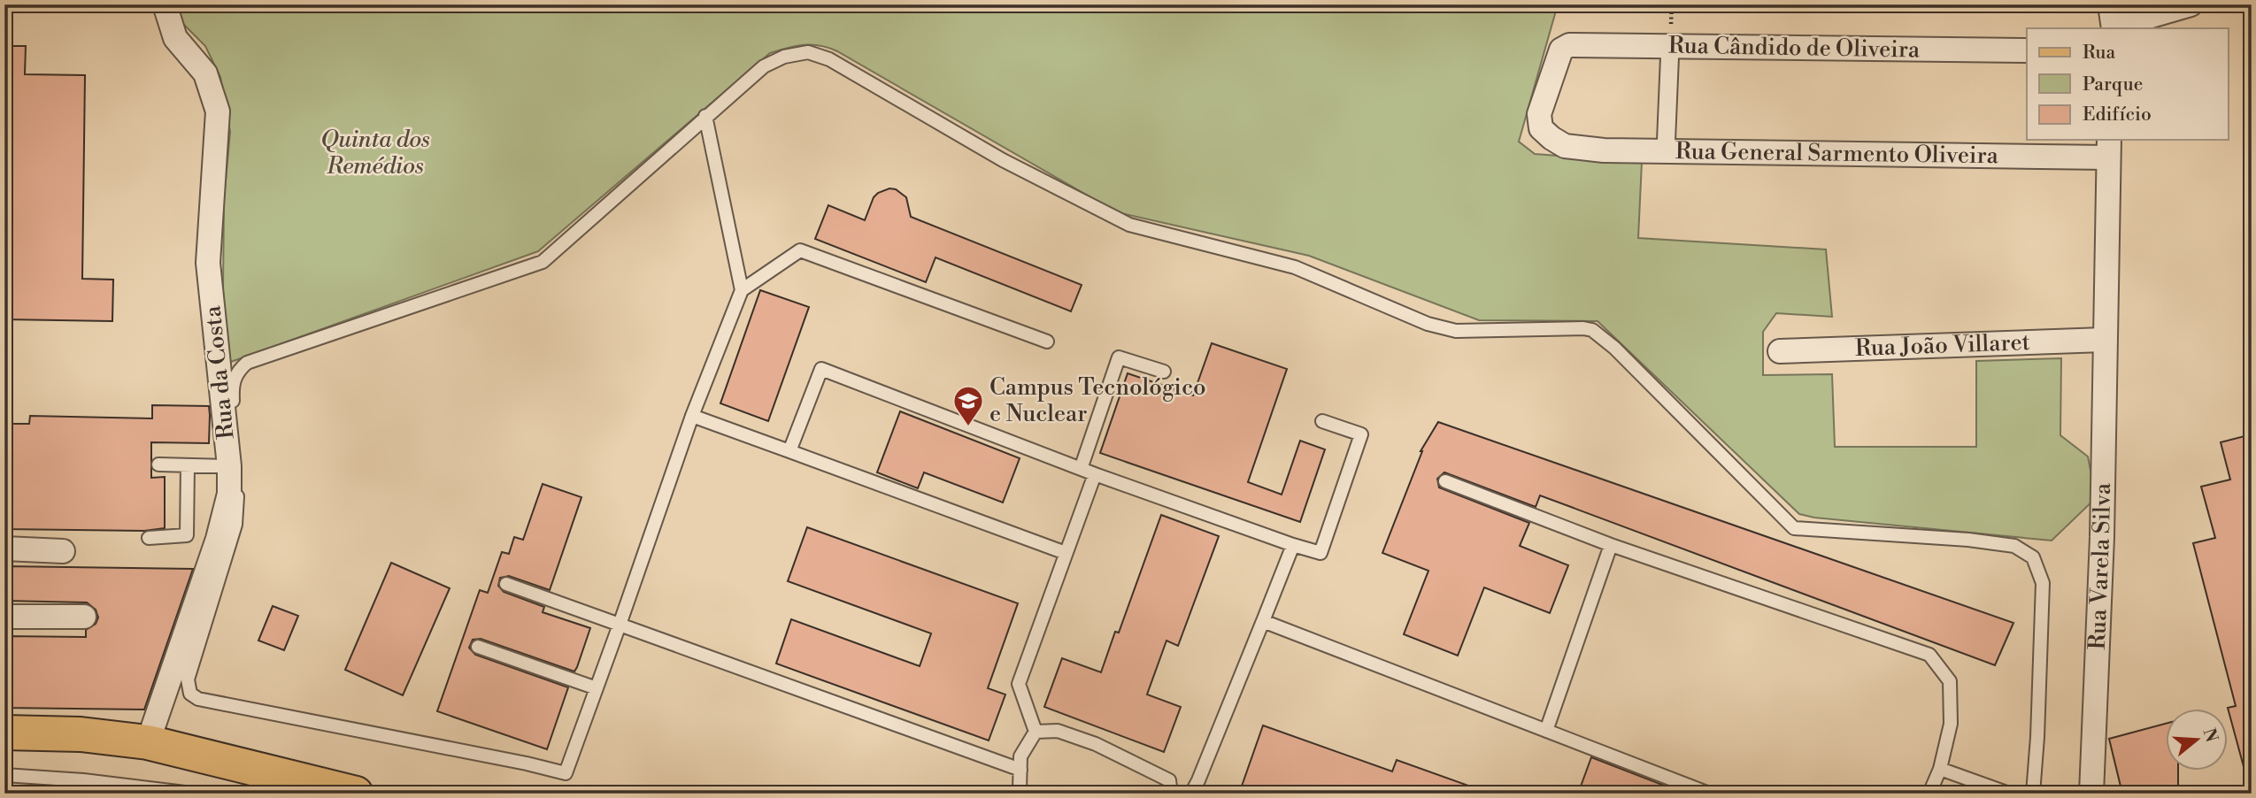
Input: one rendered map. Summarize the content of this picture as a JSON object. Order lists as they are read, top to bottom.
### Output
{
  "streets": {
    "street": [
      "Rua Cândido de Oliveira",
      "Rua General Sarmento Oliveira",
      "Rua João Villaret",
      "Rua da Costa",
      "Rua Varela Silva"
    ]
  },
  "crossings": [
    ["Rua Cândido de Oliveira", "Rua General Sarmento Oliveira"],
    ["Rua General Sarmento Oliveira", "Rua Varela Silva"],
    ["Rua João Villaret", "Rua Varela Silva"]
  ],
  "parks": ["Quinta dos Remédios"],
  "places": {
    "school or university": ["Campus Tecnológico e Nuclear"]
  },
  "legend": ["Rua", "Parque", "Edifício"],
  "north": "right"
}
